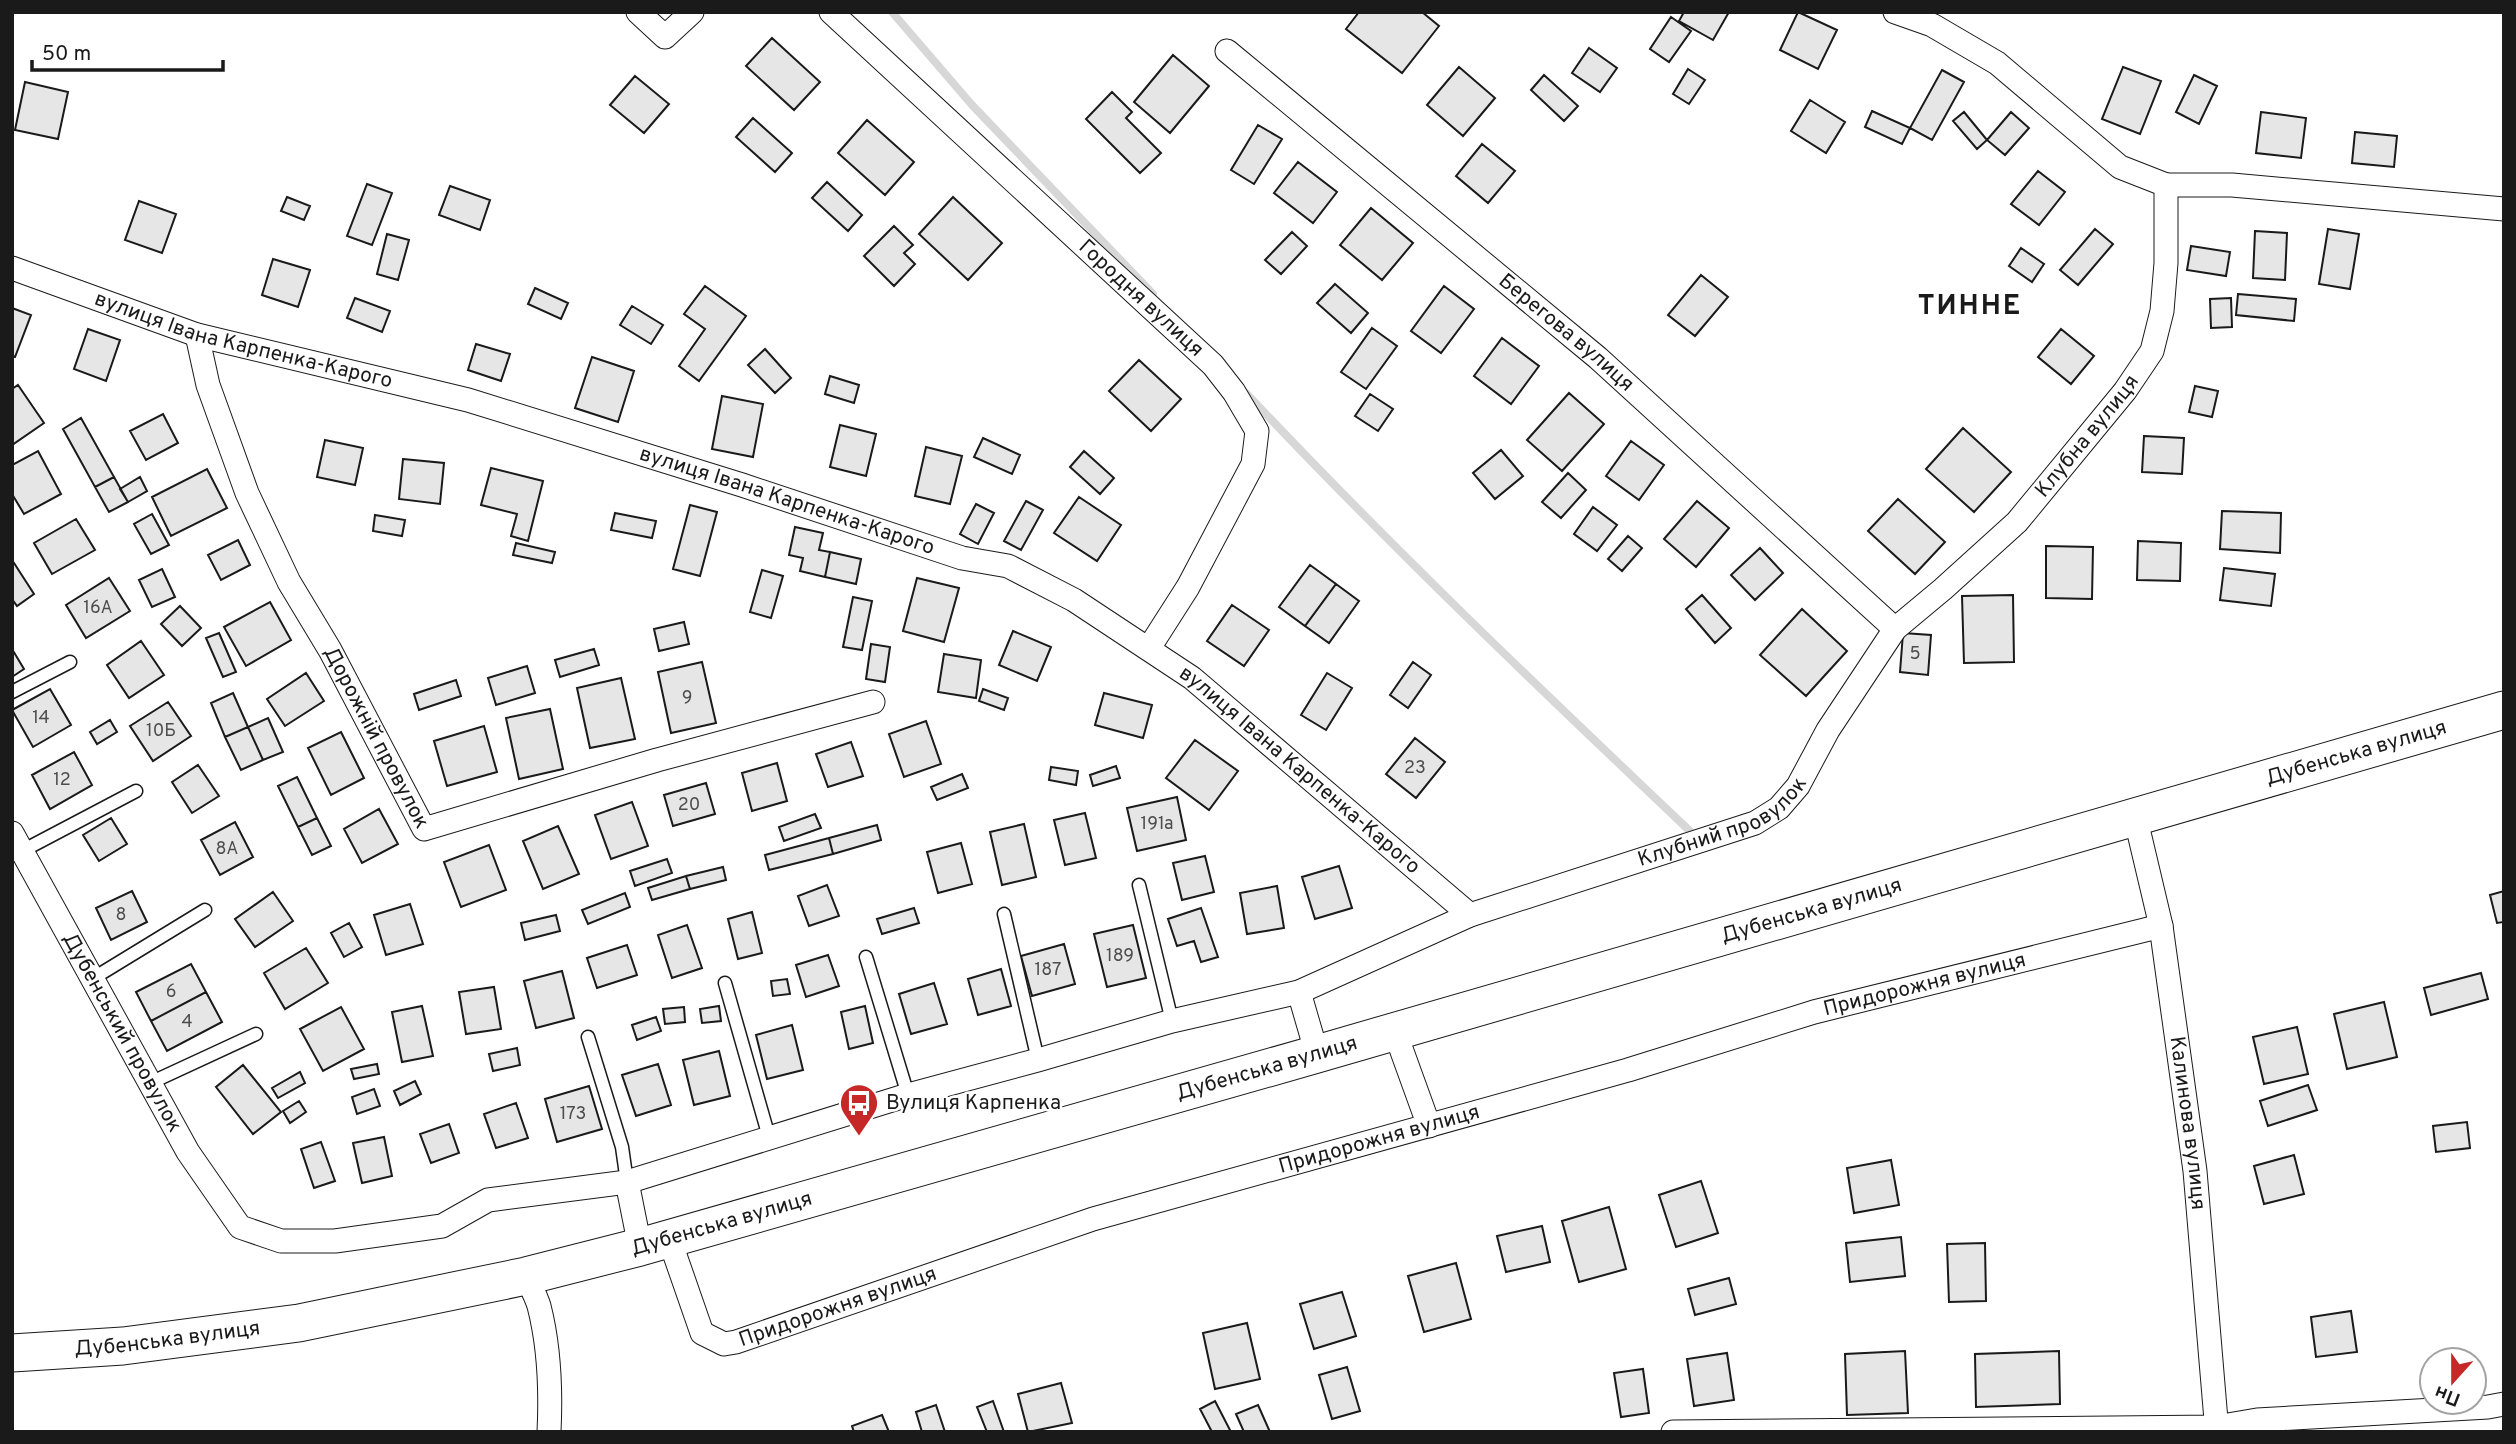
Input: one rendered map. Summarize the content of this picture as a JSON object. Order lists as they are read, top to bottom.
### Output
{
  "streets": {
    "main road": ["Дубенська вулиця"],
    "street": [
      "Городня вулиця",
      "Берегова вулиця",
      "вулиця Івана Карпенка-Карого",
      "Клубна вулиця",
      "Дорожній провулок",
      "Клубний провулок",
      "Придорожня вулиця",
      "Дубенський провулок",
      "Калинова вулиця"
    ]
  },
  "crossings": [
    ["Городня вулиця", "вулиця Івана Карпенка-Карого"],
    ["Берегова вулиця", "Клубна вулиця"],
    ["Берегова вулиця", "Клубний провулок"],
    ["вулиця Івана Карпенка-Карого", "Дорожній провулок"],
    ["вулиця Івана Карпенка-Карого", "Клубний провулок"],
    ["Клубна вулиця", "Клубний провулок"],
    ["Дубенська вулиця", "Придорожня вулиця"],
    ["Дубенська вулиця", "Калинова вулиця"],
    ["Клубний провулок", "Придорожня вулиця"],
    ["Клубний провулок", "Дубенський провулок"],
    ["Придорожня вулиця", "Калинова вулиця"]
  ],
  "districts": ["ТИННЕ"],
  "places": {
    "bus stop": ["Вулиця Карпенка"]
  },
  "house_numbers": [
    "16А",
    "5",
    "9",
    "14",
    "10Б",
    "23",
    "12",
    "20",
    "191а",
    "8А",
    "8",
    "189",
    "187",
    "6",
    "4",
    "173"
  ],
  "scale_bar": "50 m",
  "north": "bottom"
}
